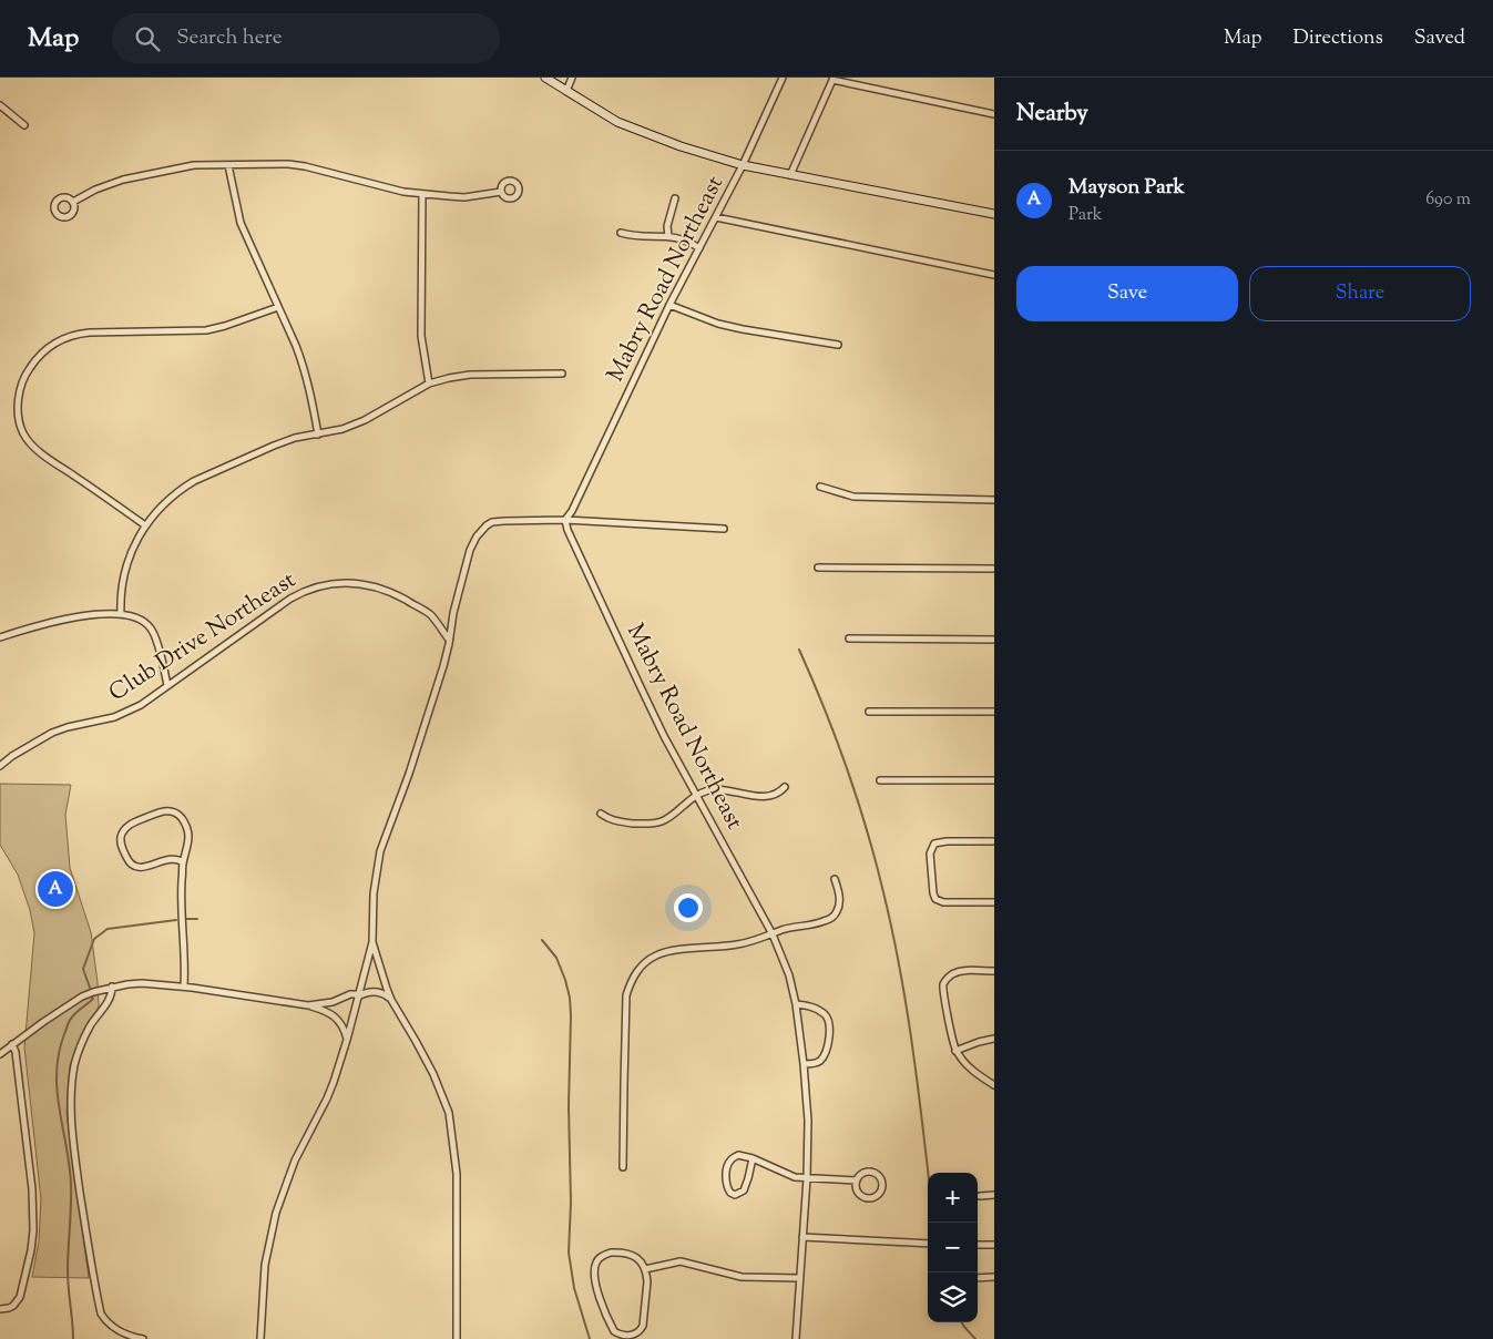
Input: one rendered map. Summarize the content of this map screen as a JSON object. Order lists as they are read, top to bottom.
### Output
{
  "streets": {
    "street": ["Mabry Road Northeast", "Club Drive Northeast"]
  },
  "page": {
    "header": "Map",
    "search": "Search here",
    "nav": ["Map", "Directions", "Saved"],
    "heading": "Nearby",
    "list": [
      {
        "mark": "A",
        "name": "Mayson Park",
        "note": "Park",
        "value": "690 m"
      }
    ],
    "buttons": ["Save", "Share"],
    "pins": "A",
    "map_buttons": ["+", "−"]
  }
}
